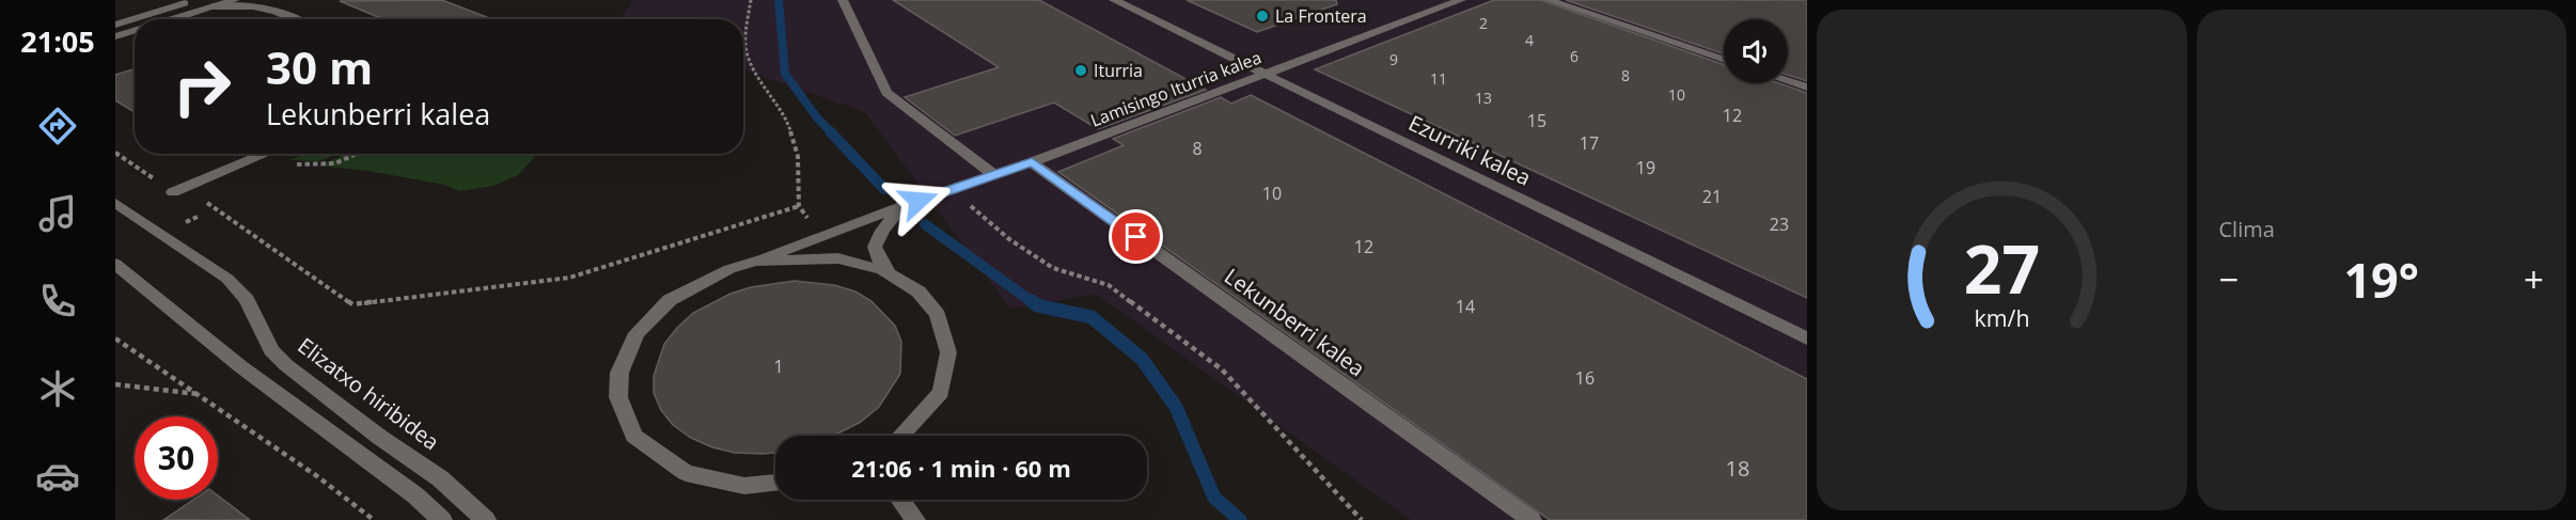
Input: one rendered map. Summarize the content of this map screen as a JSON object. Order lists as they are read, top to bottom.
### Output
{
  "streets": {
    "street": [
      "Lamisingo Iturria kalea",
      "Ezurriki kalea",
      "Lekunberri kalea",
      "Elizatxo hiribidea"
    ]
  },
  "crossings": [
    ["Lamisingo Iturria kalea", "Ezurriki kalea"],
    ["Lamisingo Iturria kalea", "Lekunberri kalea"]
  ],
  "places": ["La Frontera", "Iturria"],
  "house_numbers": [
    "2",
    "4",
    "6",
    "9",
    "8",
    "11",
    "10",
    "13",
    "12",
    "15",
    "17",
    "8",
    "19",
    "10",
    "21",
    "23",
    "12",
    "14",
    "1",
    "16",
    "18"
  ],
  "page": {
    "tabs": "21:05",
    "tile": "Clima",
    "turn": ["30 m", "Lekunberri kalea"],
    "heat": ["−", "19°", "+"],
    "limit": "30",
    "trip": "21:06 · 1 min · 60 m",
    "gauge": ["27", "km/h"]
  }
}
